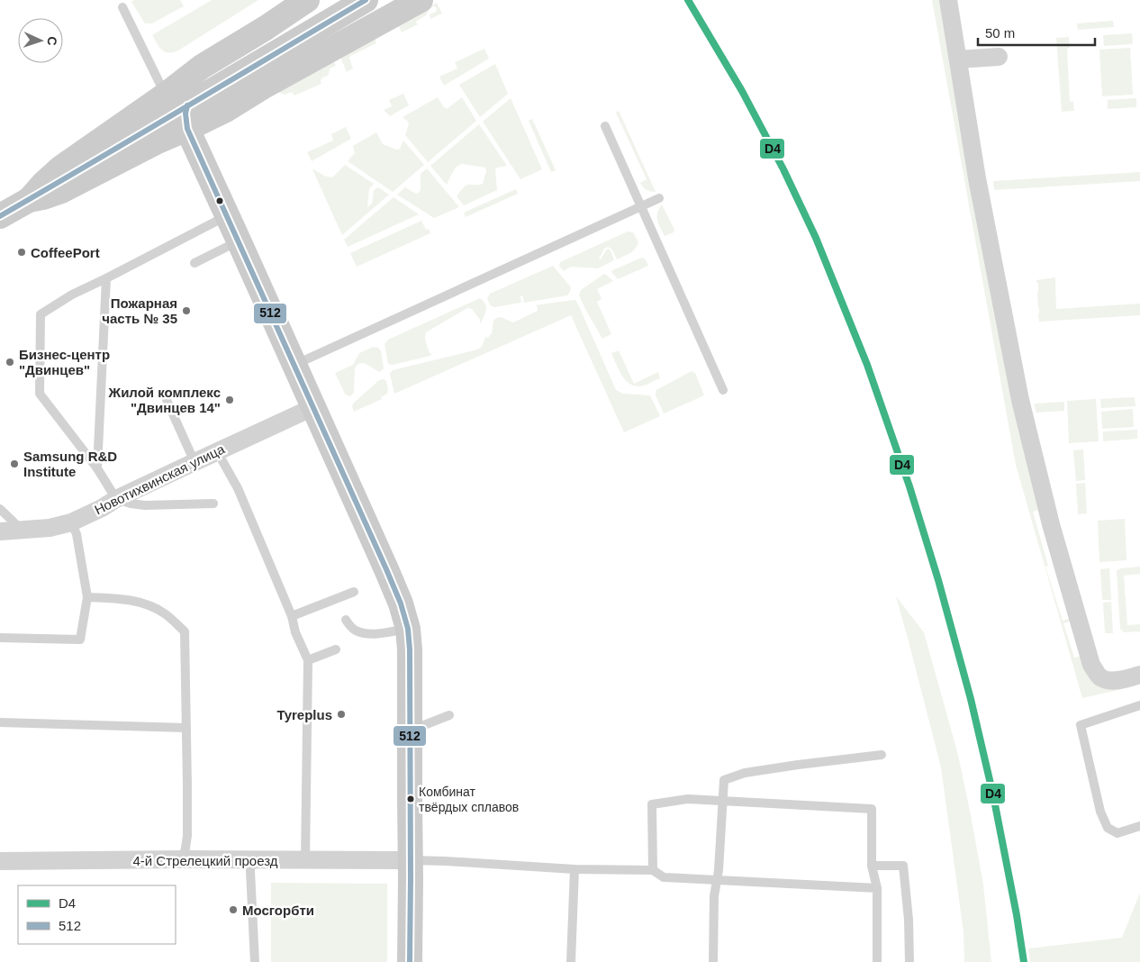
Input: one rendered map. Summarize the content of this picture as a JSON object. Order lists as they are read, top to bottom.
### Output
{
  "streets": {
    "street": ["Новотихвинская улица", "4-й Стрелецкий проезд"]
  },
  "places": [
    "CoffeePort",
    "Пожарная часть № 35",
    "Бизнес-центр \"Двинцев\"",
    "Жилой комплекс \"Двинцев 14\"",
    "Samsung R&D Institute",
    "Tyreplus",
    "Комбинат твёрдых сплавов",
    "Мосгорбти"
  ],
  "lines": ["transit line D4", "transit line 512"],
  "legend": ["D4", "512"],
  "scale_bar": "50 m",
  "north": "right"
}
